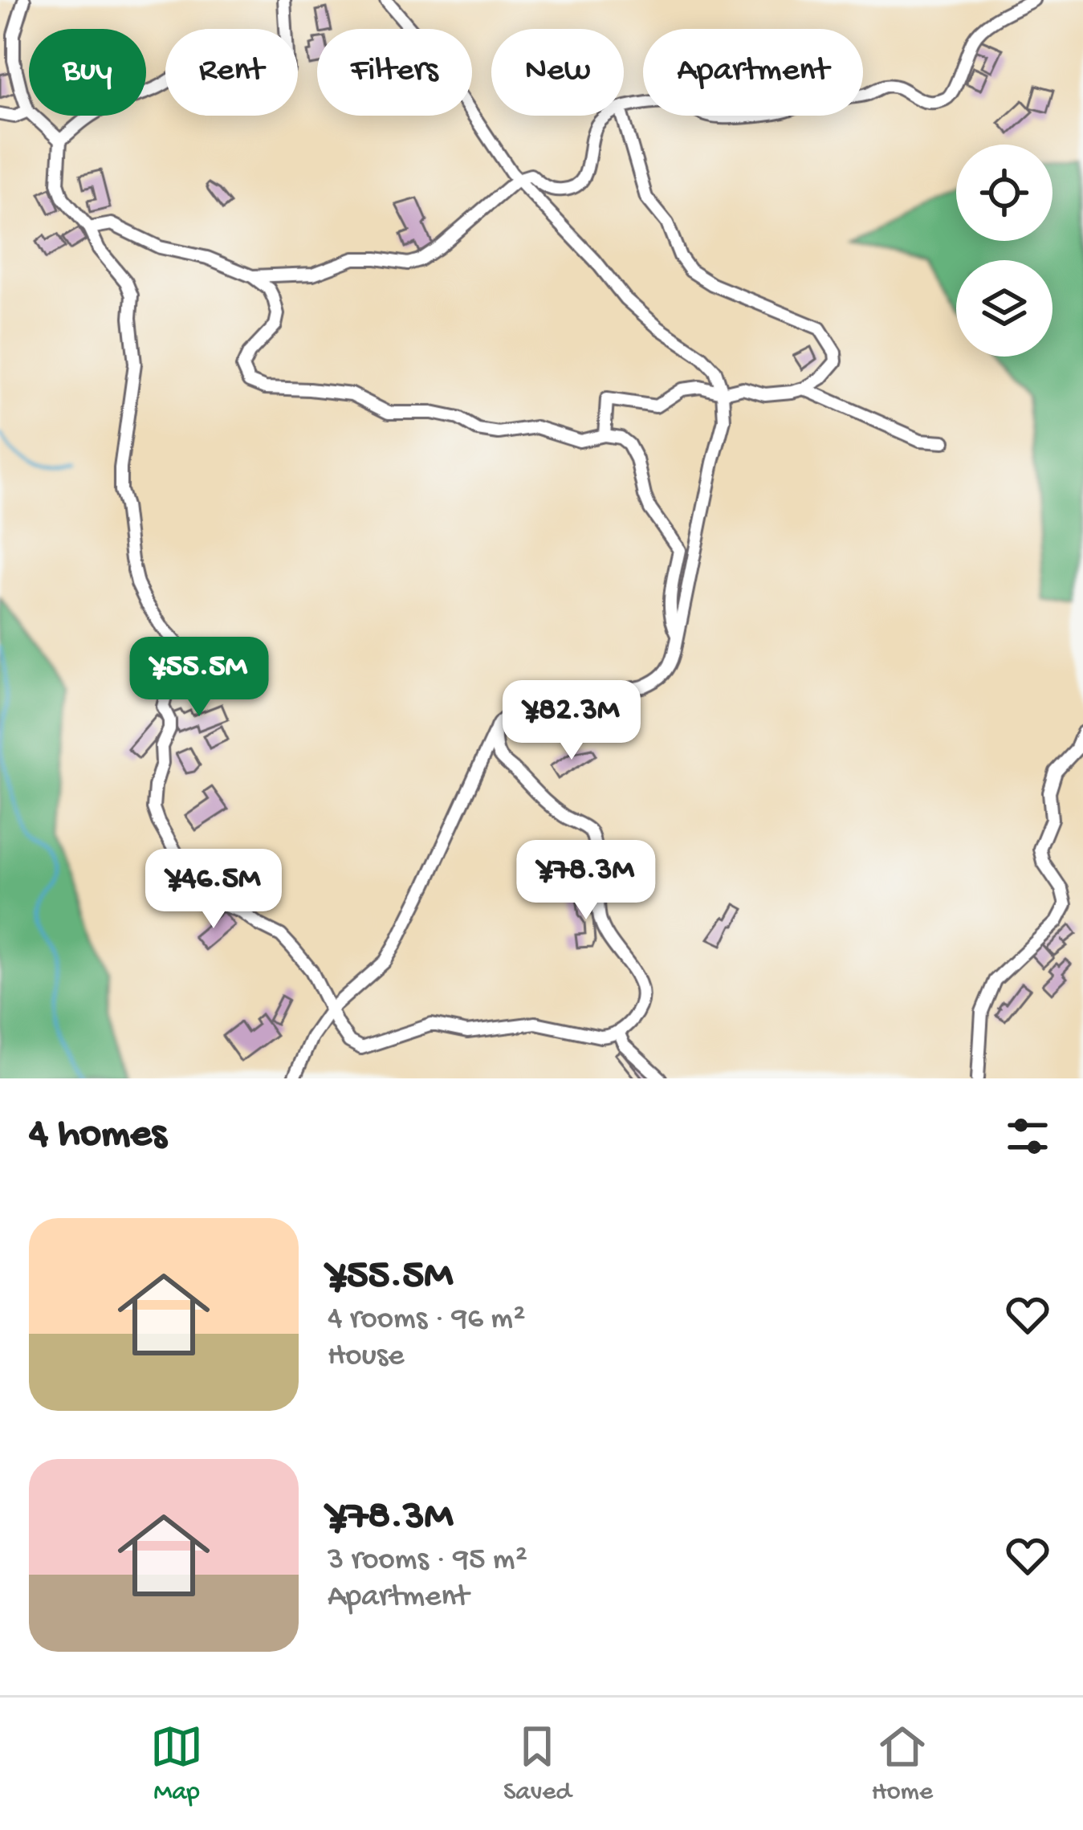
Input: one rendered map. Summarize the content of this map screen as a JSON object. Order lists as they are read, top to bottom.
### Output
{
  "page": {
    "chip": [
      "Buy",
      "Rent",
      "Filters",
      "New",
      "Apartment"
    ],
    "price": [
      "¥55.5M",
      "¥82.3M",
      "¥78.3M",
      "¥46.5M"
    ],
    "heading": "4 homes",
    "list": [
      {
        "name": "¥55.5M",
        "note": "4 rooms · 96 m² · House"
      },
      {
        "name": "¥78.3M",
        "note": "3 rooms · 95 m² · Apartment"
      }
    ],
    "tabs": ["Map", "Saved", "Home"]
  }
}
